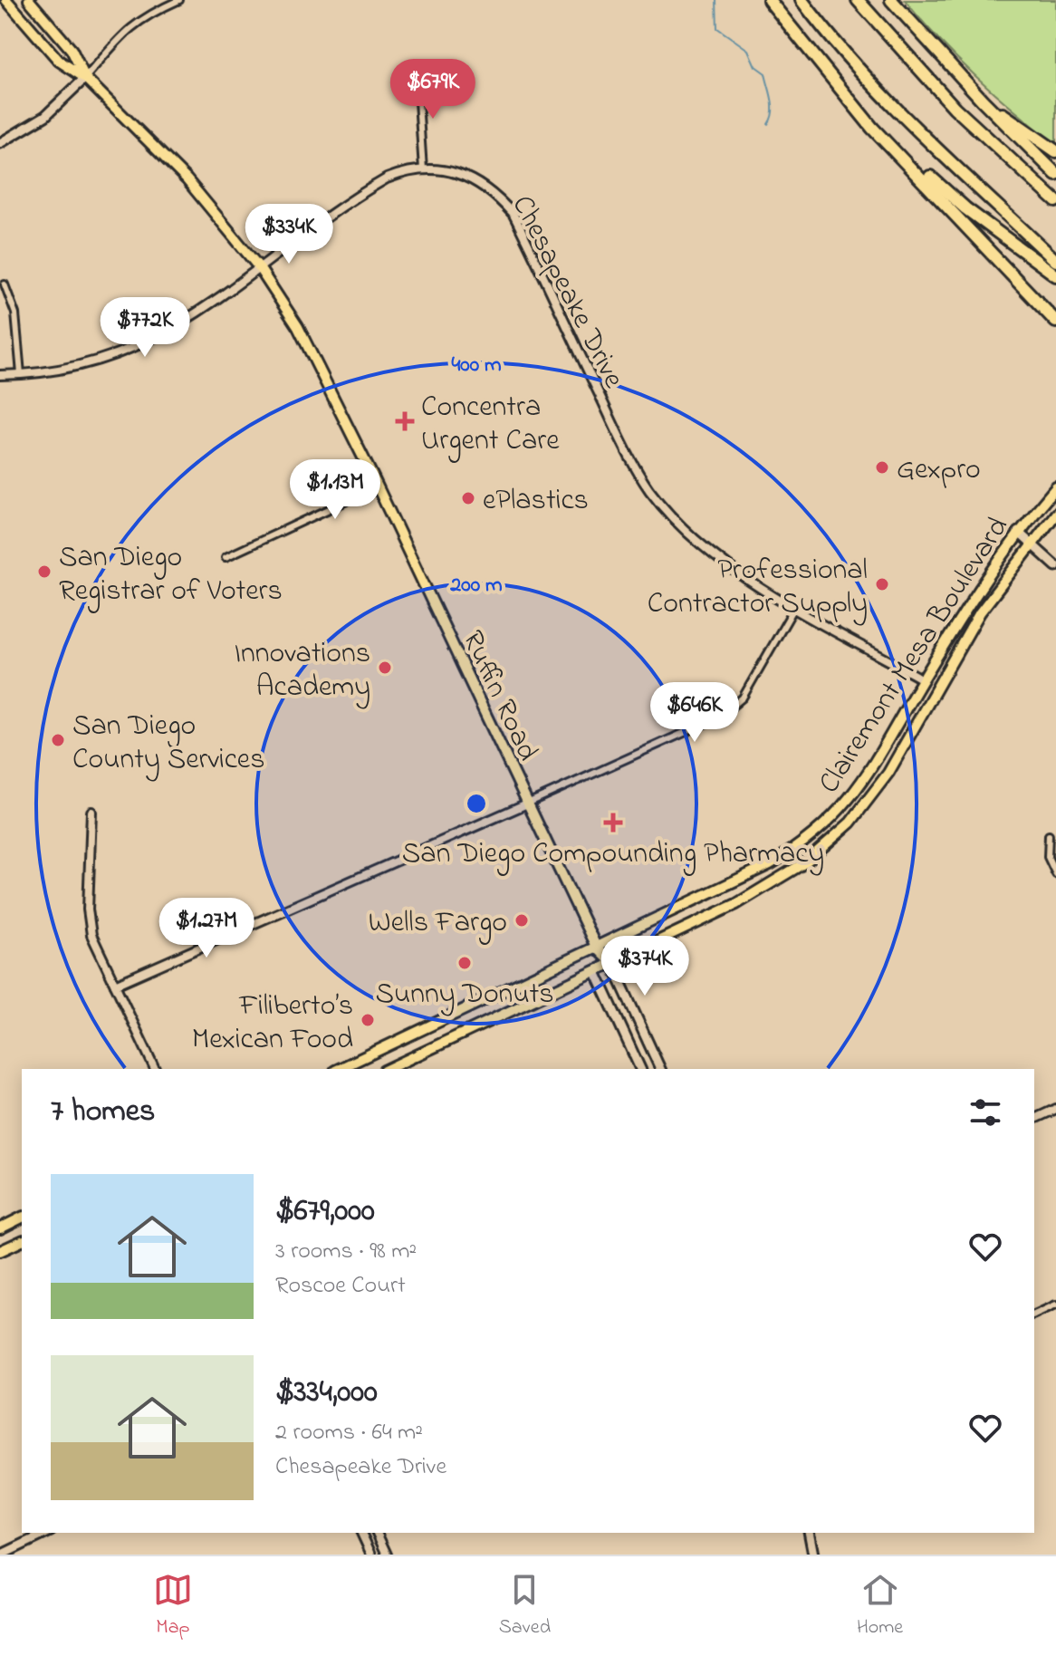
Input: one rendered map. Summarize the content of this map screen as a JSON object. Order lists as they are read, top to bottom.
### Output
{
  "streets": {
    "main road": ["Clairemont Mesa Boulevard", "Ruffin Road"],
    "street": ["Chesapeake Drive"]
  },
  "crossings": [
    ["Chesapeake Drive", "Clairemont Mesa Boulevard"],
    ["Chesapeake Drive", "Ruffin Road"],
    ["Clairemont Mesa Boulevard", "Ruffin Road"]
  ],
  "places": {
    "health": ["Concentra Urgent Care", "San Diego Compounding Pharmacy"],
    "other": [
      "Gexpro",
      "ePlastics",
      "San Diego Registrar of Voters",
      "Professional Contractor Supply",
      "Innovations Academy",
      "San Diego County Services",
      "Wells Fargo",
      "Sunny Donuts",
      "Filiberto’s Mexican Food"
    ]
  },
  "page": {
    "price": [
      "$679K",
      "$334K",
      "$772K",
      "$1.13M",
      "$646K",
      "$1.27M",
      "$374K"
    ],
    "heading": "7 homes",
    "list": [
      {
        "name": "$679,000",
        "note": "3 rooms · 98 m² · Roscoe Court"
      },
      {
        "name": "$334,000",
        "note": "2 rooms · 64 m² · Chesapeake Drive"
      }
    ],
    "tabs": ["Map", "Saved", "Home"]
  },
  "rings": ["400 m", "200 m"]
}
